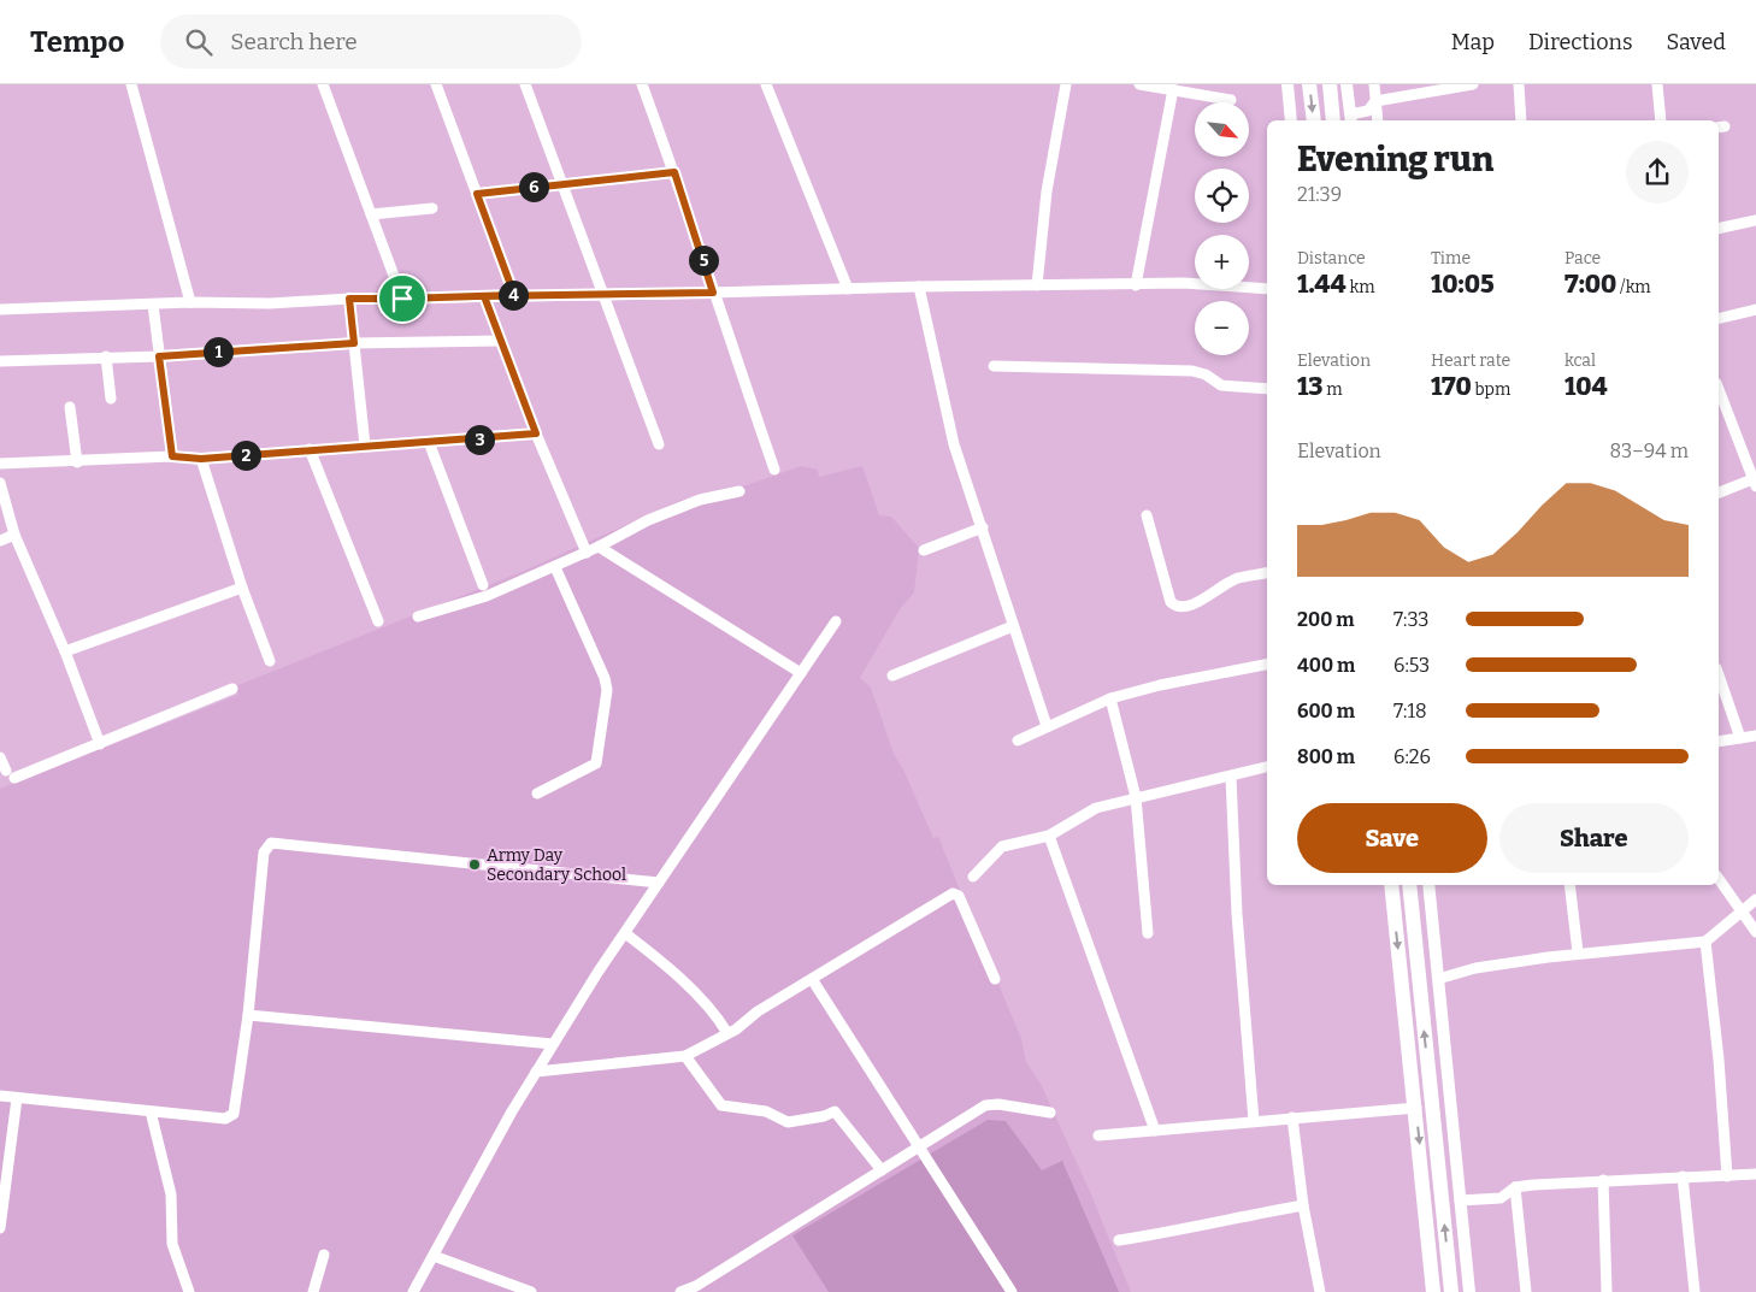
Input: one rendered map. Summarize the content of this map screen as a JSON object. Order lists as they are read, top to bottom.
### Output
{
  "places": ["Army Day Secondary School"],
  "north": "bottom right",
  "page": {
    "header": "Tempo",
    "search": "Search here",
    "nav": ["Map", "Directions", "Saved"],
    "map_buttons": ["+", "−"],
    "heading": ["Evening run", "21:39"],
    "pins": [
      "6",
      "5",
      "4",
      "1",
      "3",
      "2"
    ],
    "stats": [
      ["Distance", "1.44 km"],
      ["Time", "10:05"],
      ["Pace", "7:00 /km"],
      ["Elevation", "13 m"],
      ["Heart rate", "170 bpm"],
      ["kcal", "104"]
    ],
    "chart": ["Elevation", "83–94 m"],
    "list": [
      {
        "name": "200 m",
        "note": "7:33"
      },
      {
        "name": "400 m",
        "note": "6:53"
      },
      {
        "name": "600 m",
        "note": "7:18"
      },
      {
        "name": "800 m",
        "note": "6:26"
      }
    ],
    "buttons": ["Save", "Share"]
  }
}
